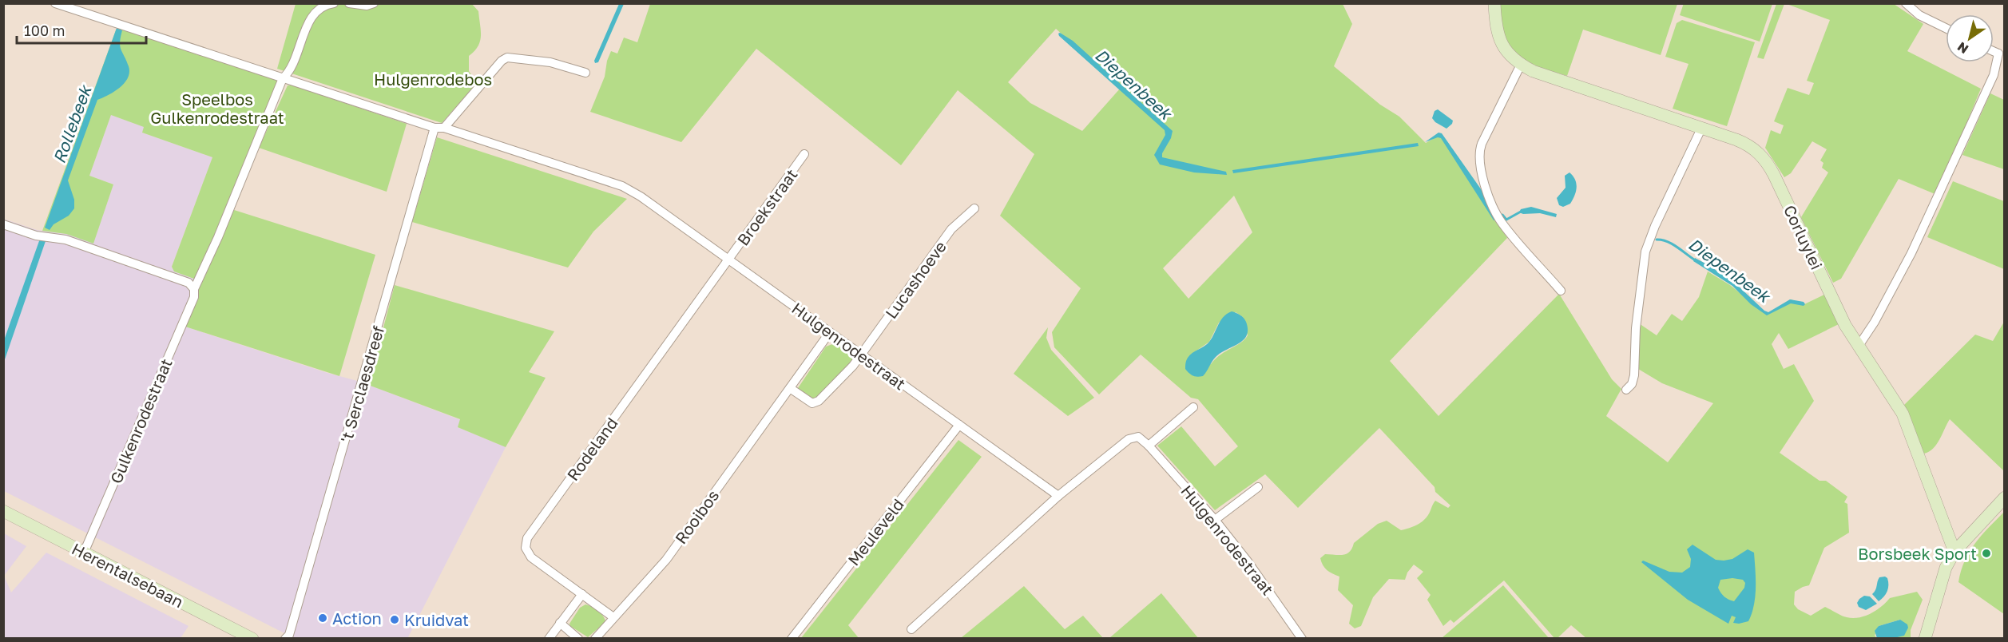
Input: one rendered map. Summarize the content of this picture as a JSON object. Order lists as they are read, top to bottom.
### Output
{
  "streets": {
    "street": [
      "Broekstraat",
      "Corluylei",
      "Lucashoeve",
      "Hulgenrodestraat",
      "'t Serclaesdreef",
      "Gulkenrodestraat",
      "Rodeland",
      "Rooibos",
      "Meuleveld",
      "Herentalsebaan"
    ]
  },
  "crossings": [
    ["Broekstraat", "Hulgenrodestraat"],
    ["Broekstraat", "Rodeland"],
    ["Lucashoeve", "Hulgenrodestraat"],
    ["Hulgenrodestraat", "Rodeland"],
    ["Hulgenrodestraat", "Rooibos"],
    ["Hulgenrodestraat", "Meuleveld"],
    ["Gulkenrodestraat", "Herentalsebaan"],
    ["Rodeland", "Rooibos"]
  ],
  "water": ["Diepenbeek", "Rollebeek"],
  "parks": ["Hulgenrodebos", "Speelbos Gulkenrodestraat"],
  "places": ["Borsbeek Sport", "Action", "Kruidvat"],
  "scale_bar": "100 m",
  "north": "bottom left"
}
